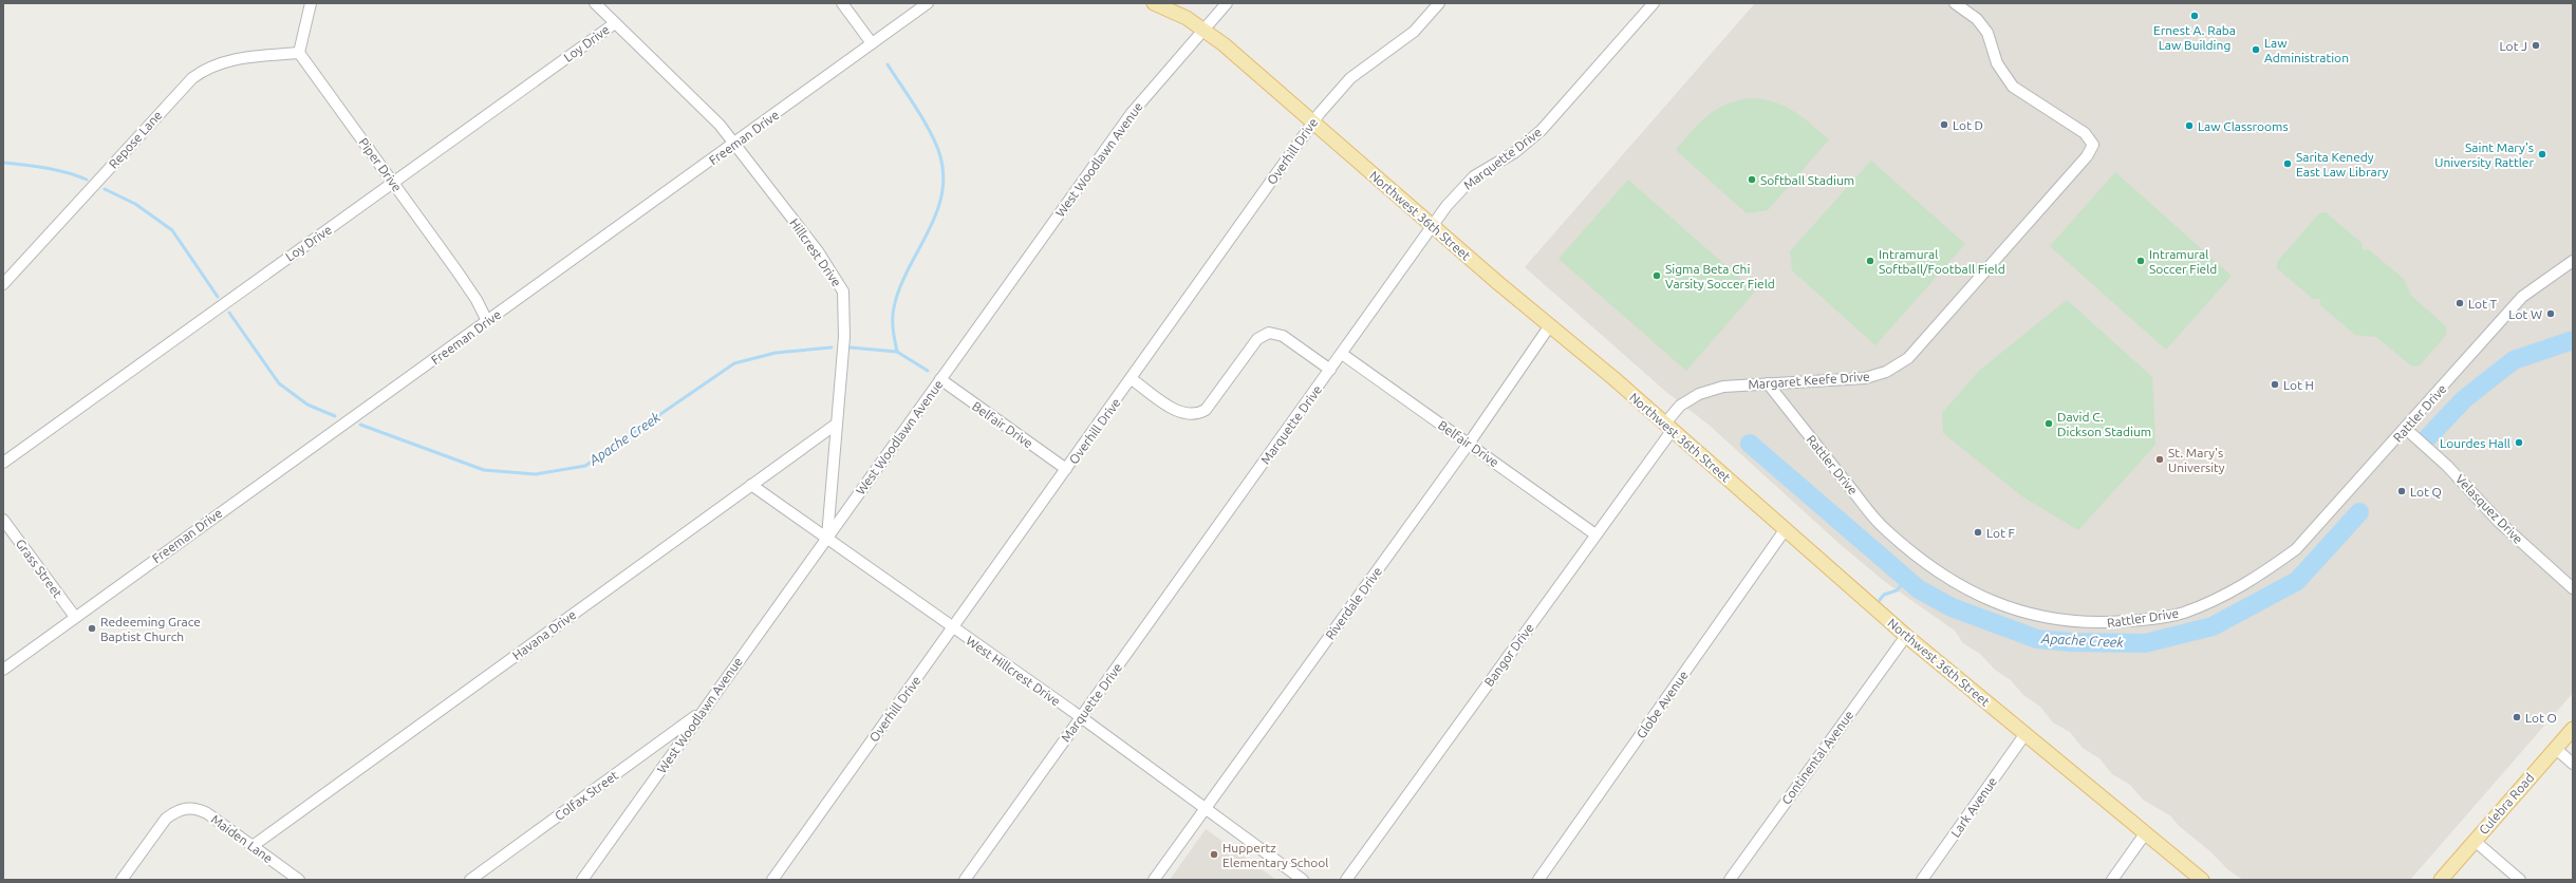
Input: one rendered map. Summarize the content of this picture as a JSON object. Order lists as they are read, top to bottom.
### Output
{
  "streets": {
    "main road": ["Northwest 36th Street", "Culebra Road"],
    "street": [
      "Loy Drive",
      "Freeman Drive",
      "Repose Lane",
      "Overhill Drive",
      "Marquette Drive",
      "West Woodlawn Avenue",
      "Piper Drive",
      "Hillcrest Drive",
      "Margaret Keefe Drive",
      "Rattler Drive",
      "Belfair Drive",
      "Velasquez Drive",
      "Grass Street",
      "Riverdale Drive",
      "Havana Drive",
      "Bangor Drive",
      "West Hillcrest Drive",
      "Globe Avenue",
      "Continental Avenue",
      "Colfax Street",
      "Lark Avenue",
      "Maiden Lane"
    ]
  },
  "crossings": [
    ["Loy Drive", "Piper Drive"],
    ["Loy Drive", "Hillcrest Drive"],
    ["Freeman Drive", "Piper Drive"],
    ["Freeman Drive", "Hillcrest Drive"],
    ["Freeman Drive", "Grass Street"],
    ["Repose Lane", "Piper Drive"],
    ["Overhill Drive", "Northwest 36th Street"],
    ["Overhill Drive", "Belfair Drive"],
    ["Overhill Drive", "West Hillcrest Drive"],
    ["Marquette Drive", "Northwest 36th Street"],
    ["Marquette Drive", "Belfair Drive"],
    ["Marquette Drive", "West Hillcrest Drive"],
    ["West Woodlawn Avenue", "Northwest 36th Street"],
    ["West Woodlawn Avenue", "Hillcrest Drive"],
    ["West Woodlawn Avenue", "Belfair Drive"],
    ["West Woodlawn Avenue", "West Hillcrest Drive"],
    ["West Woodlawn Avenue", "Colfax Street"],
    ["Northwest 36th Street", "Margaret Keefe Drive"],
    ["Northwest 36th Street", "Riverdale Drive"],
    ["Northwest 36th Street", "Bangor Drive"],
    ["Northwest 36th Street", "Globe Avenue"],
    ["Northwest 36th Street", "Continental Avenue"],
    ["Northwest 36th Street", "Lark Avenue"],
    ["Hillcrest Drive", "Havana Drive"],
    ["Hillcrest Drive", "West Hillcrest Drive"],
    ["Margaret Keefe Drive", "Rattler Drive"],
    ["Margaret Keefe Drive", "Bangor Drive"],
    ["Rattler Drive", "Velasquez Drive"],
    ["Belfair Drive", "Riverdale Drive"],
    ["Belfair Drive", "Bangor Drive"],
    ["Riverdale Drive", "West Hillcrest Drive"],
    ["Havana Drive", "Maiden Lane"]
  ],
  "water": ["Apache Creek"],
  "places": [
    "Ernest A. Raba Law Building",
    "Lot J",
    "Law Administration",
    "Lot D",
    "Law Classrooms",
    "Saint Mary's University Rattler",
    "Sarita Kenedy East Law Library",
    "Softball Stadium",
    "Intramural Softball/Football Field",
    "Intramural Soccer Field",
    "Sigma Beta Chi Varsity Soccer Field",
    "Lot T",
    "Lot W",
    "Lot H",
    "David C. Dickson Stadium",
    "Lourdes Hall",
    "St. Mary's University",
    "Lot Q",
    "Lot F",
    "Redeeming Grace Baptist Church",
    "Lot O",
    "Huppertz Elementary School"
  ]
}
